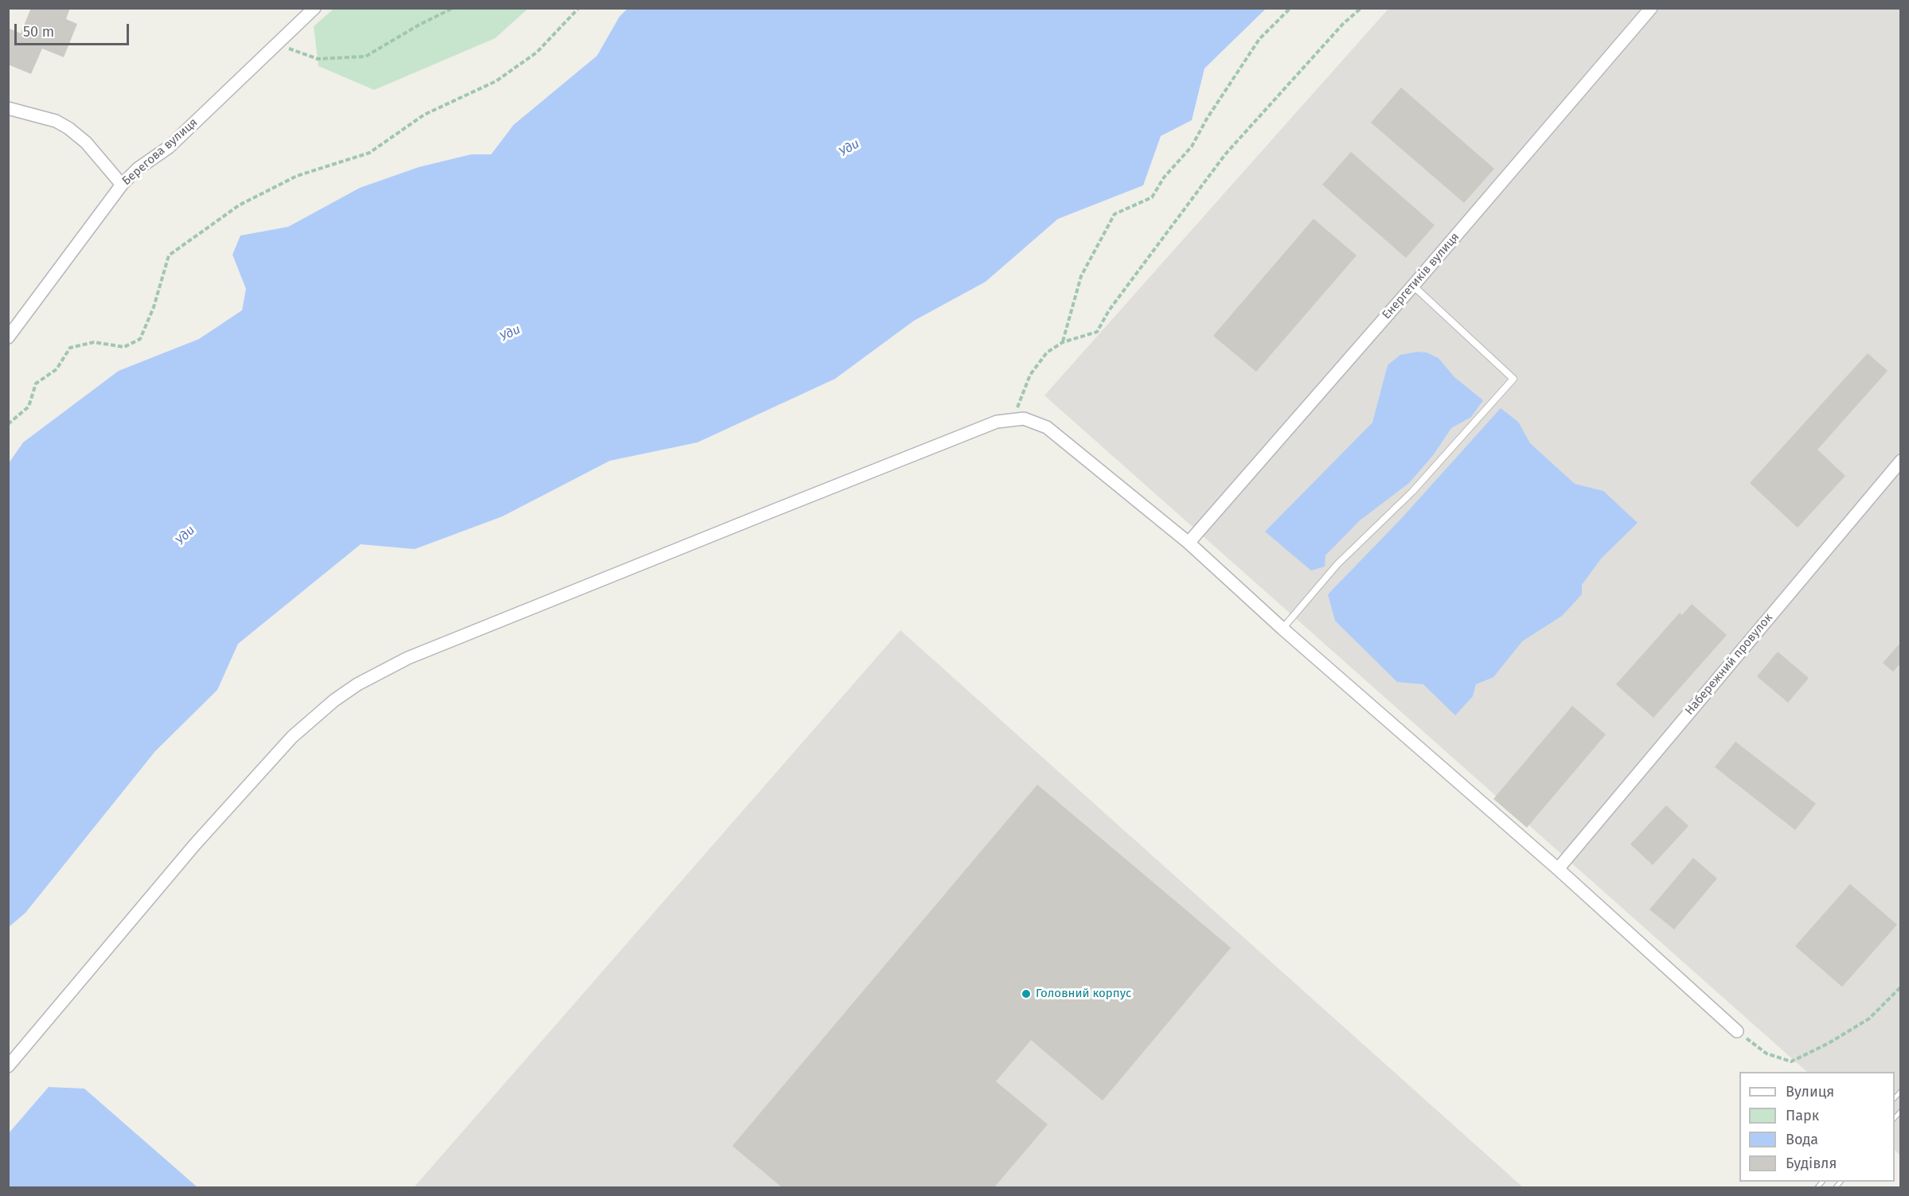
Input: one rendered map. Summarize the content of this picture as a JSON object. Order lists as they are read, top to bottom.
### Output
{
  "streets": {
    "street": ["Берегова вулиця", "Енергетиків вулиця", "Набережний провулок"]
  },
  "water": ["Уди"],
  "places": ["Головний корпус"],
  "legend": [
    "Вулиця",
    "Парк",
    "Вода",
    "Будівля"
  ],
  "scale_bar": "50 m"
}
